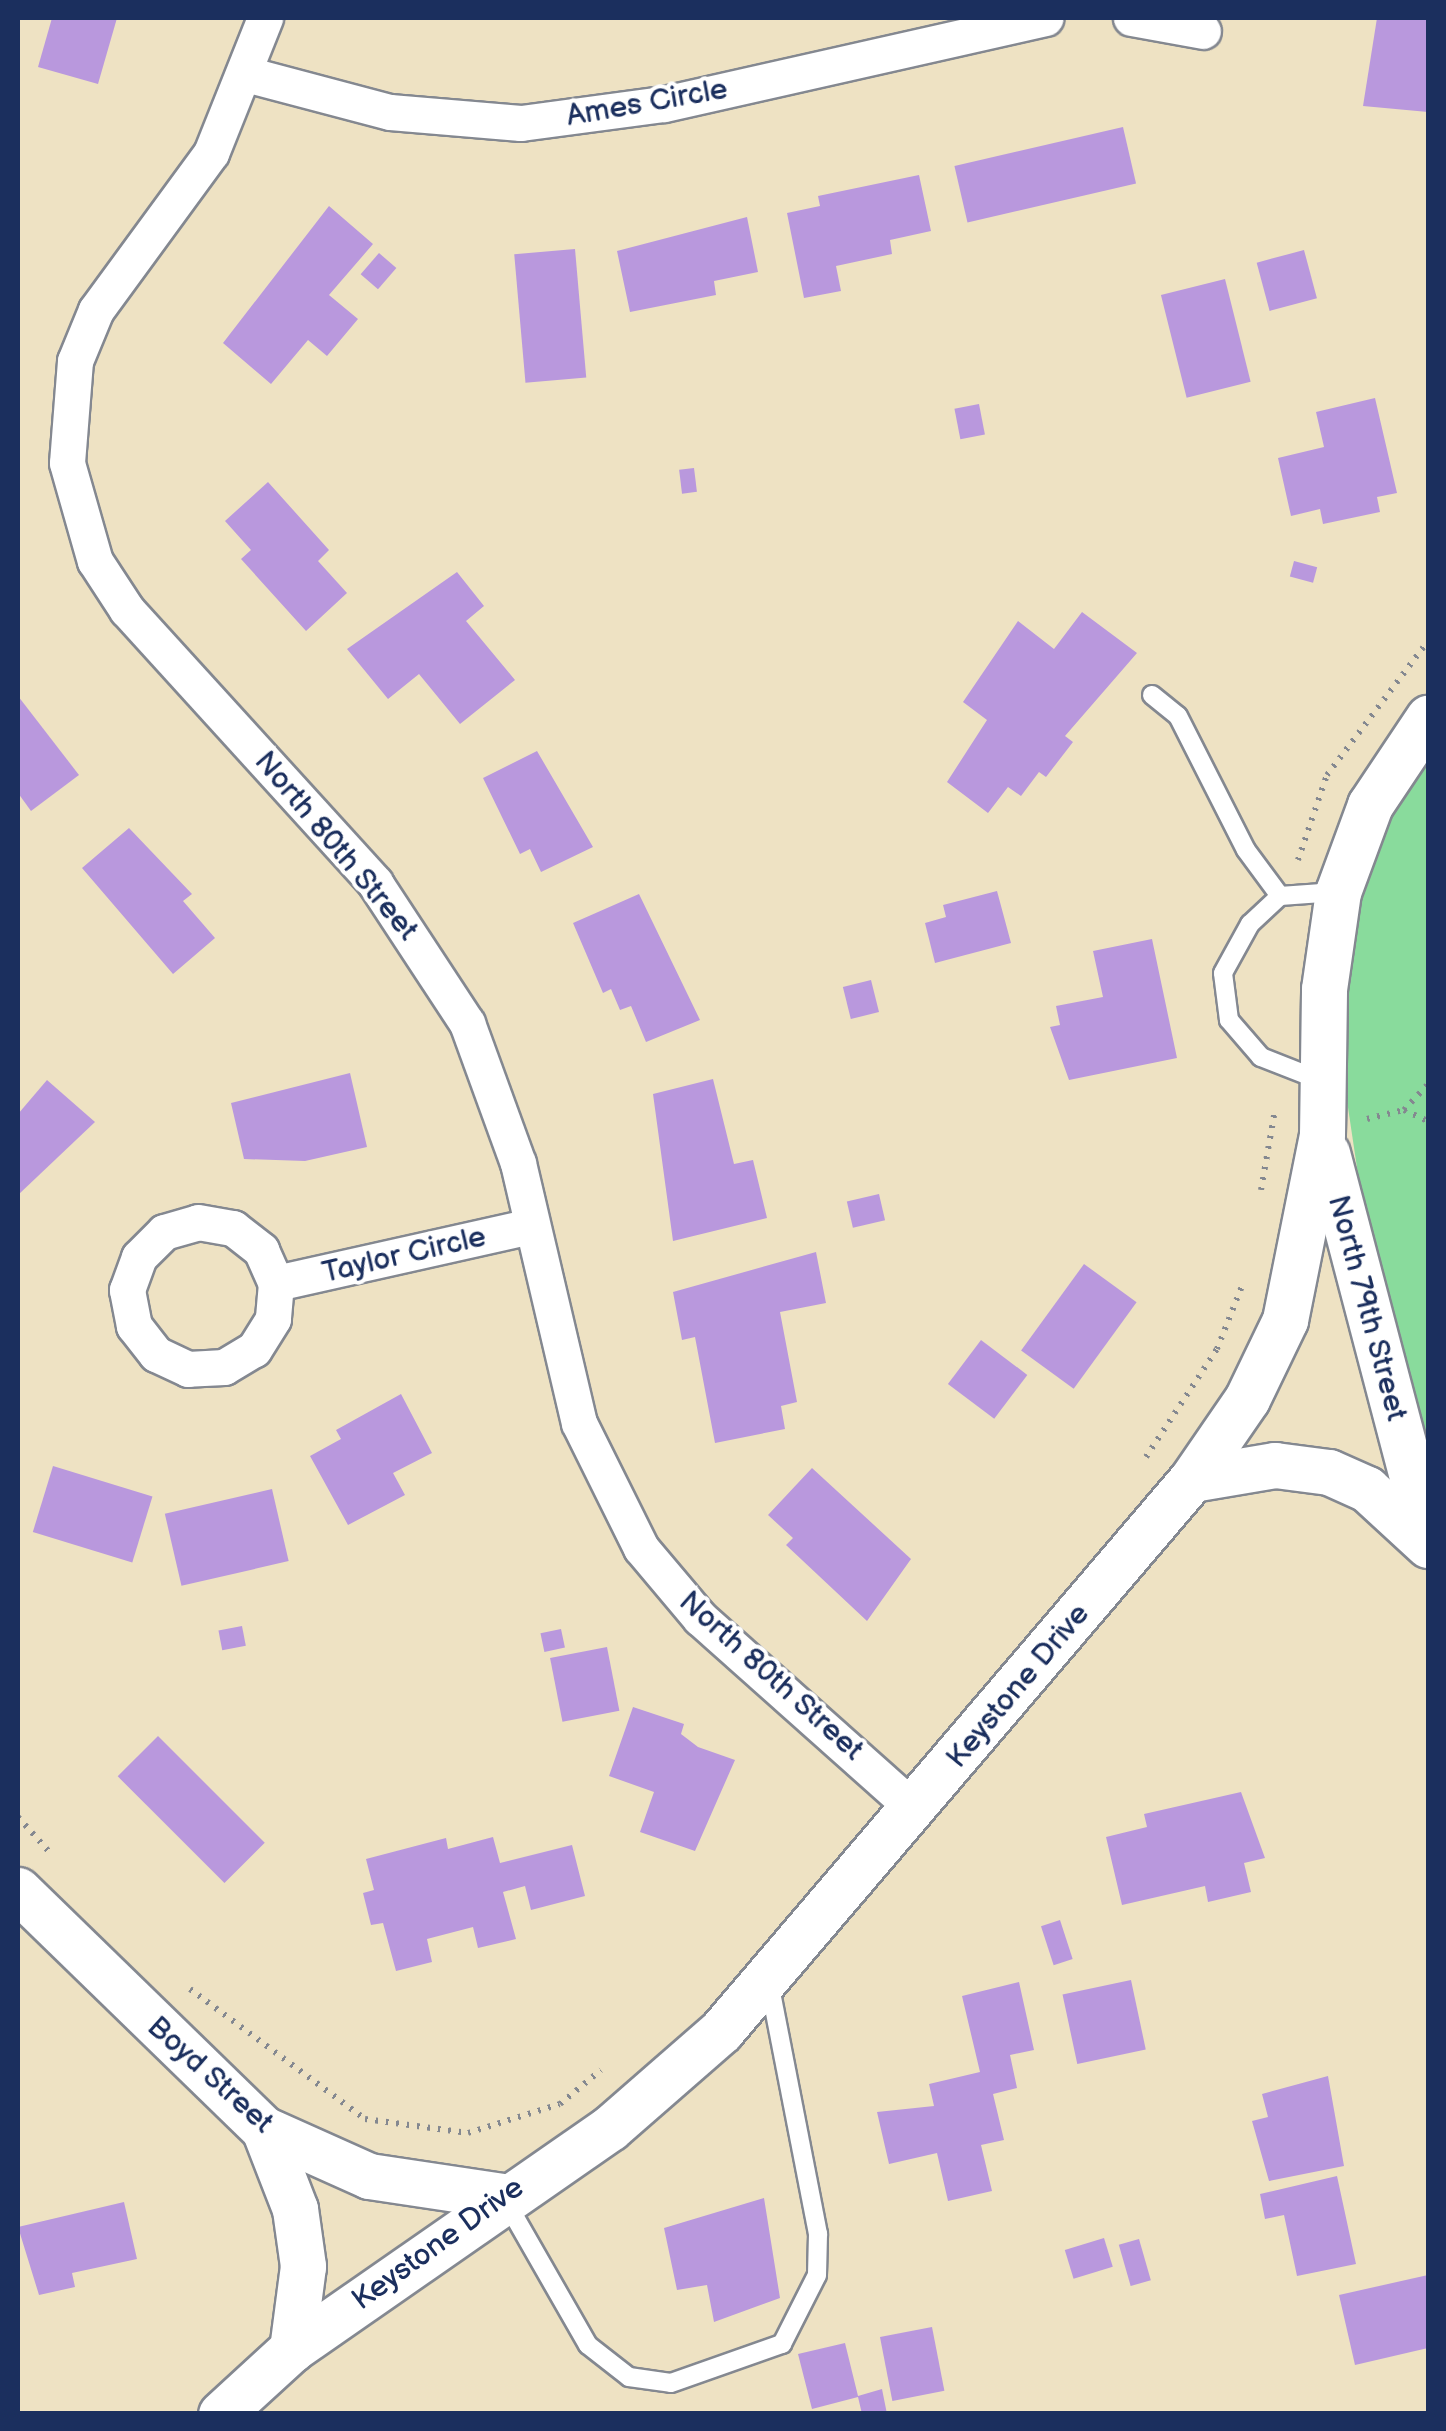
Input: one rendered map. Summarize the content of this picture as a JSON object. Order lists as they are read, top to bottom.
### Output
{
  "streets": {
    "street": [
      "Ames Circle",
      "North 80th Street",
      "Taylor Circle",
      "North 79th Street",
      "Keystone Drive",
      "Boyd Street"
    ]
  },
  "crossings": [
    ["Ames Circle", "North 80th Street"],
    ["North 80th Street", "Taylor Circle"],
    ["North 80th Street", "Keystone Drive"],
    ["North 79th Street", "Keystone Drive"],
    ["Keystone Drive", "Boyd Street"]
  ]
}
